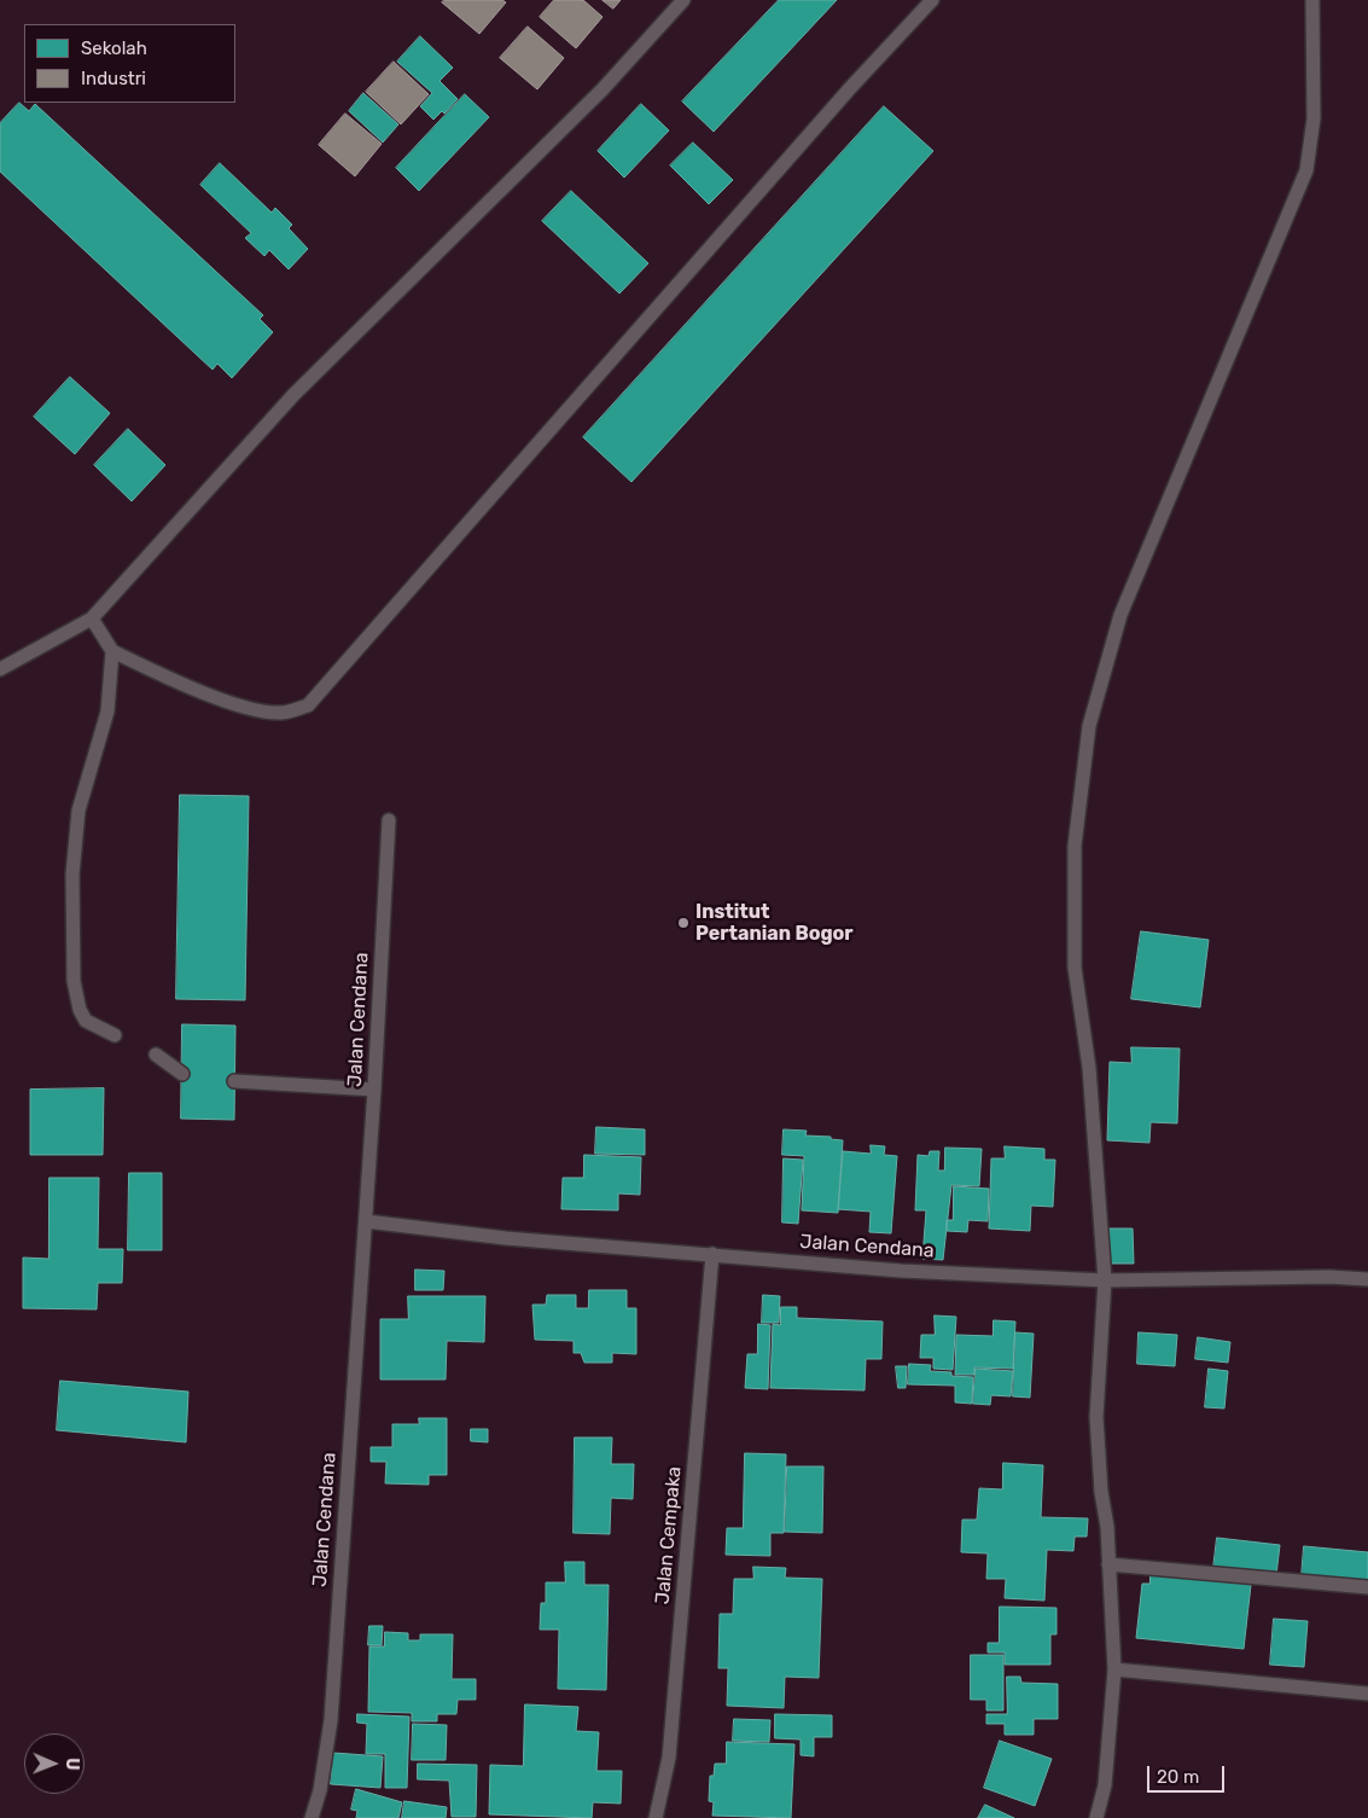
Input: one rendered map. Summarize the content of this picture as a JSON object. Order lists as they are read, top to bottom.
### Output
{
  "streets": {
    "lane": ["Jalan Cendana", "Jalan Cempaka"]
  },
  "crossings": [
    ["Jalan Cendana", "Jalan Cempaka"]
  ],
  "places": ["Institut Pertanian Bogor"],
  "legend": ["Sekolah", "Industri"],
  "scale_bar": "20 m",
  "north": "right"
}
